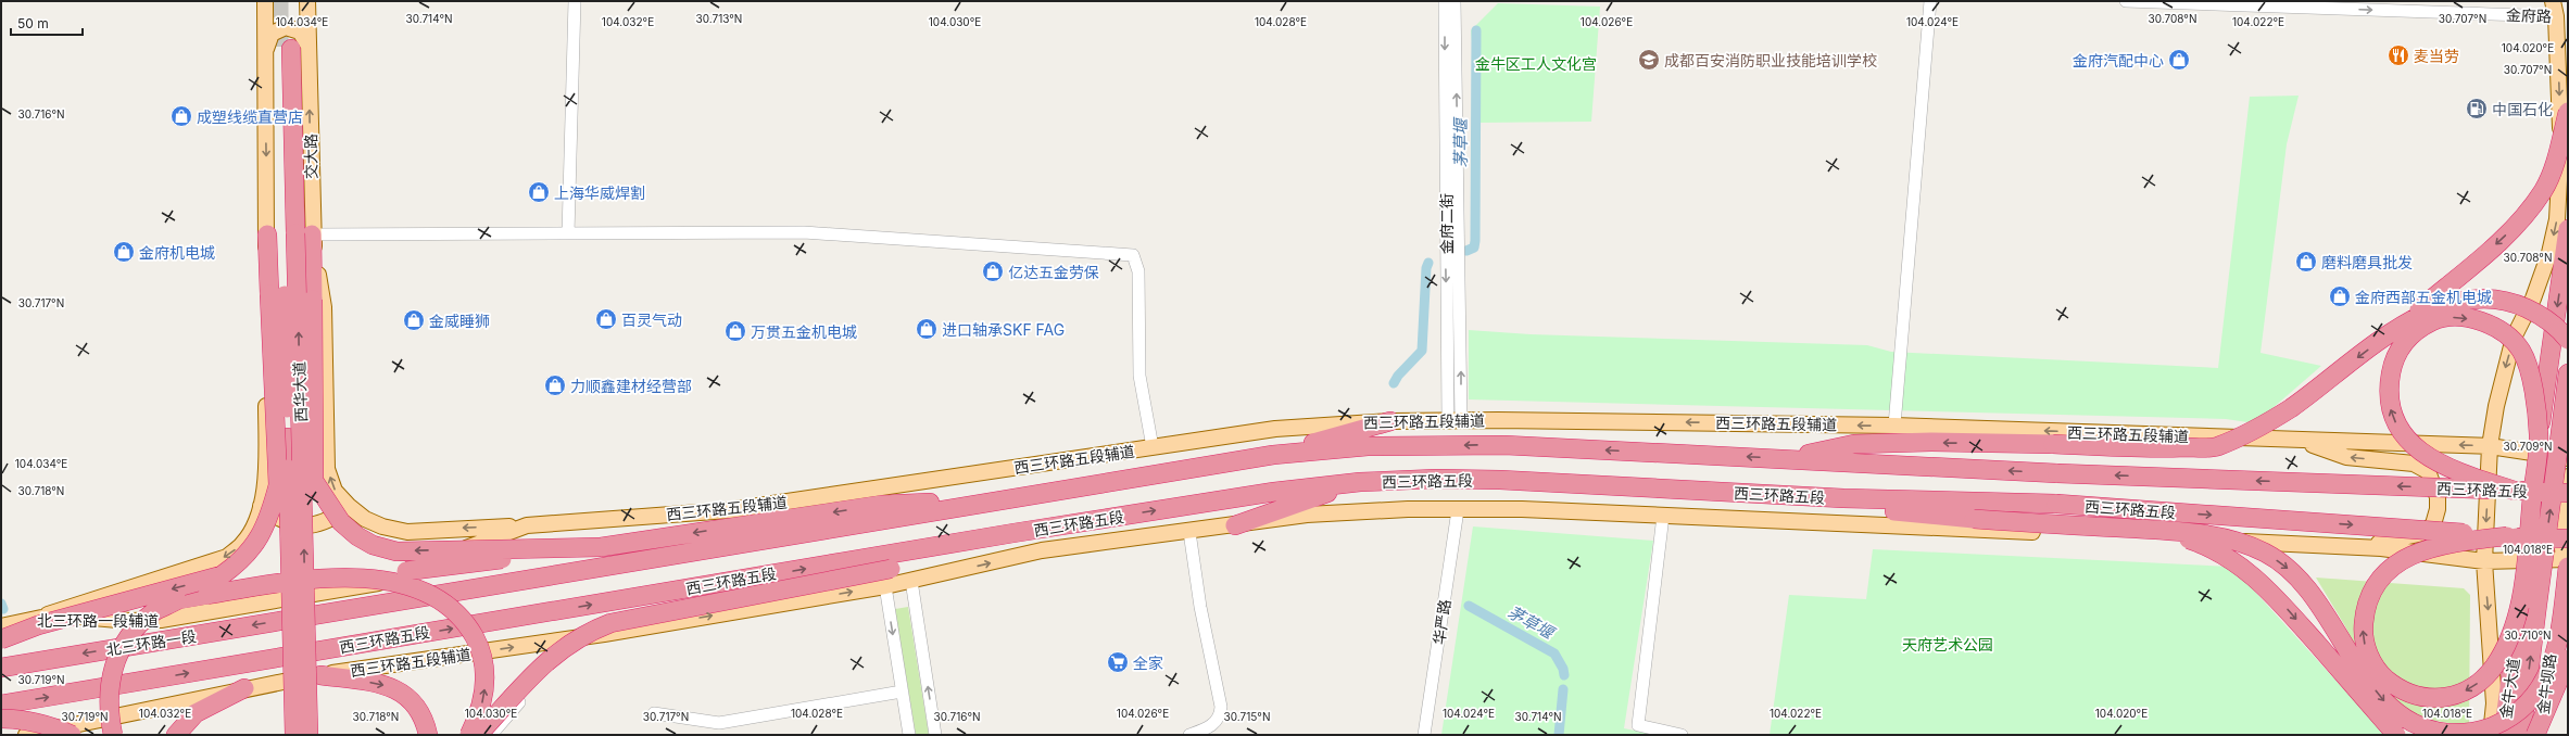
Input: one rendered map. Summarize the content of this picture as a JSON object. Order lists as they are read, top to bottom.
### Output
{
  "streets": {
    "highway": [
      "西华大道",
      "西三环路五段",
      "北三环路一段",
      "金牛大道"
    ],
    "main road": ["西三环路五段辅道", "北三环路一段辅道", "金牛坝路"],
    "street": ["金府路", "金府二街", "华严路"]
  },
  "crossings": [
    ["金府二街", "西三环路五段辅道"],
    ["西三环路五段辅道", "北三环路一段辅道"],
    ["西三环路五段辅道", "华严路"],
    ["西三环路五段辅道", "金牛坝路"],
    ["西三环路五段", "北三环路一段"]
  ],
  "one_way": ["金府路"],
  "water": ["茅草堰"],
  "parks": ["金牛区工人文化宫", "天府艺术公园"],
  "places": {
    "restaurant": ["麦当劳"],
    "school or university": ["成都百安消防职业技能培训学校"],
    "shop": [
      "金府汽配中心",
      "成塑线缆直营店",
      "上海华威焊割",
      "金府机电城",
      "磨料磨具批发",
      "亿达五金劳保",
      "金府西部五金机电城",
      "百灵气动",
      "金威睡狮",
      "进口轴承SKF FAG",
      "万贯五金机电城",
      "力顺鑫建材经营部"
    ],
    "fuel station": ["中国石化"],
    "supermarket": ["全家"]
  },
  "scale_bar": "50 m",
  "coordinates": [
    "30.713°N",
    "30.708°N",
    "30.707°N",
    "30.714°N",
    "104.034°E",
    "104.032°E",
    "104.030°E",
    "104.028°E",
    "104.026°E",
    "104.024°E",
    "104.022°E",
    "104.020°E",
    "30.716°N",
    "30.717°N",
    "30.709°N",
    "30.718°N",
    "104.018°E",
    "30.710°N",
    "30.719°N",
    "30.715°N"
  ]
}
